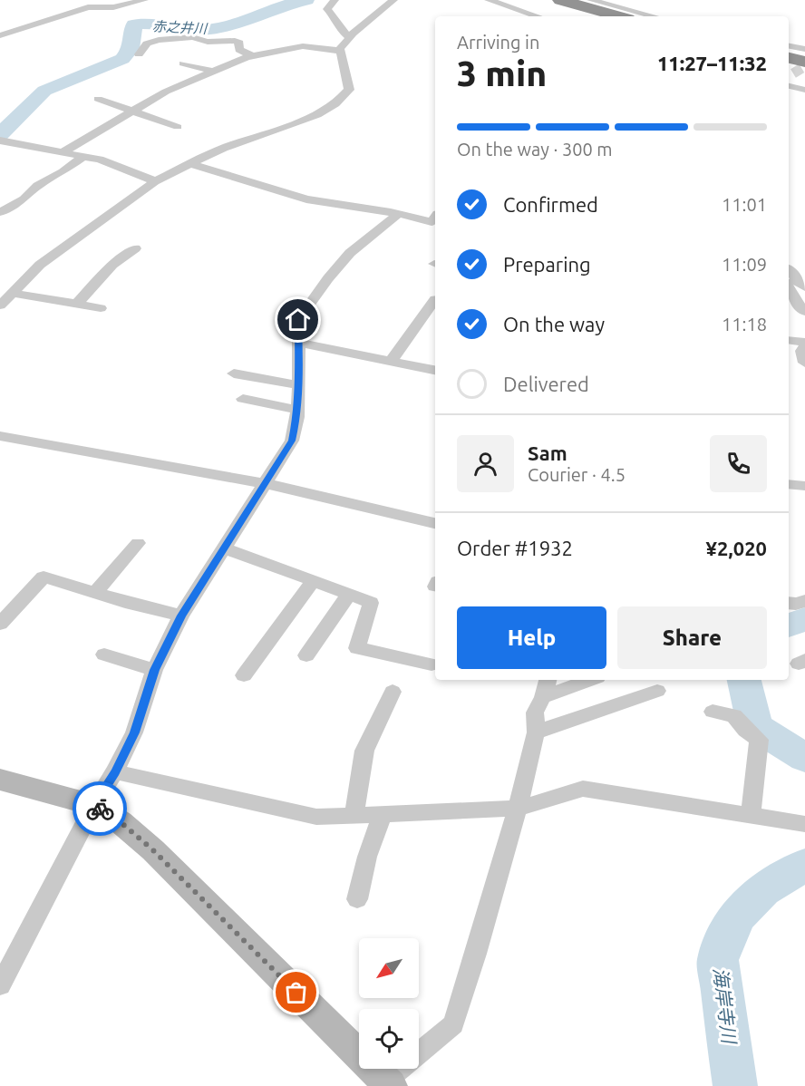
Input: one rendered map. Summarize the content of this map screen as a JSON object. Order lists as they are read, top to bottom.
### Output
{
  "water": ["赤之井川", "海岸寺川"],
  "north": "bottom left",
  "page": {
    "heading": ["3 min", "Arriving in", "11:27–11:32"],
    "panel": [
      "Sam",
      "Courier · 4.5",
      "Order #1932",
      "¥2,020"
    ],
    "bar": "On the way · 300 m",
    "list": [
      ["Confirmed", "11:01"],
      ["Preparing", "11:09"],
      ["On the way", "11:18"],
      "Delivered"
    ],
    "buttons": ["Help", "Share"]
  }
}
